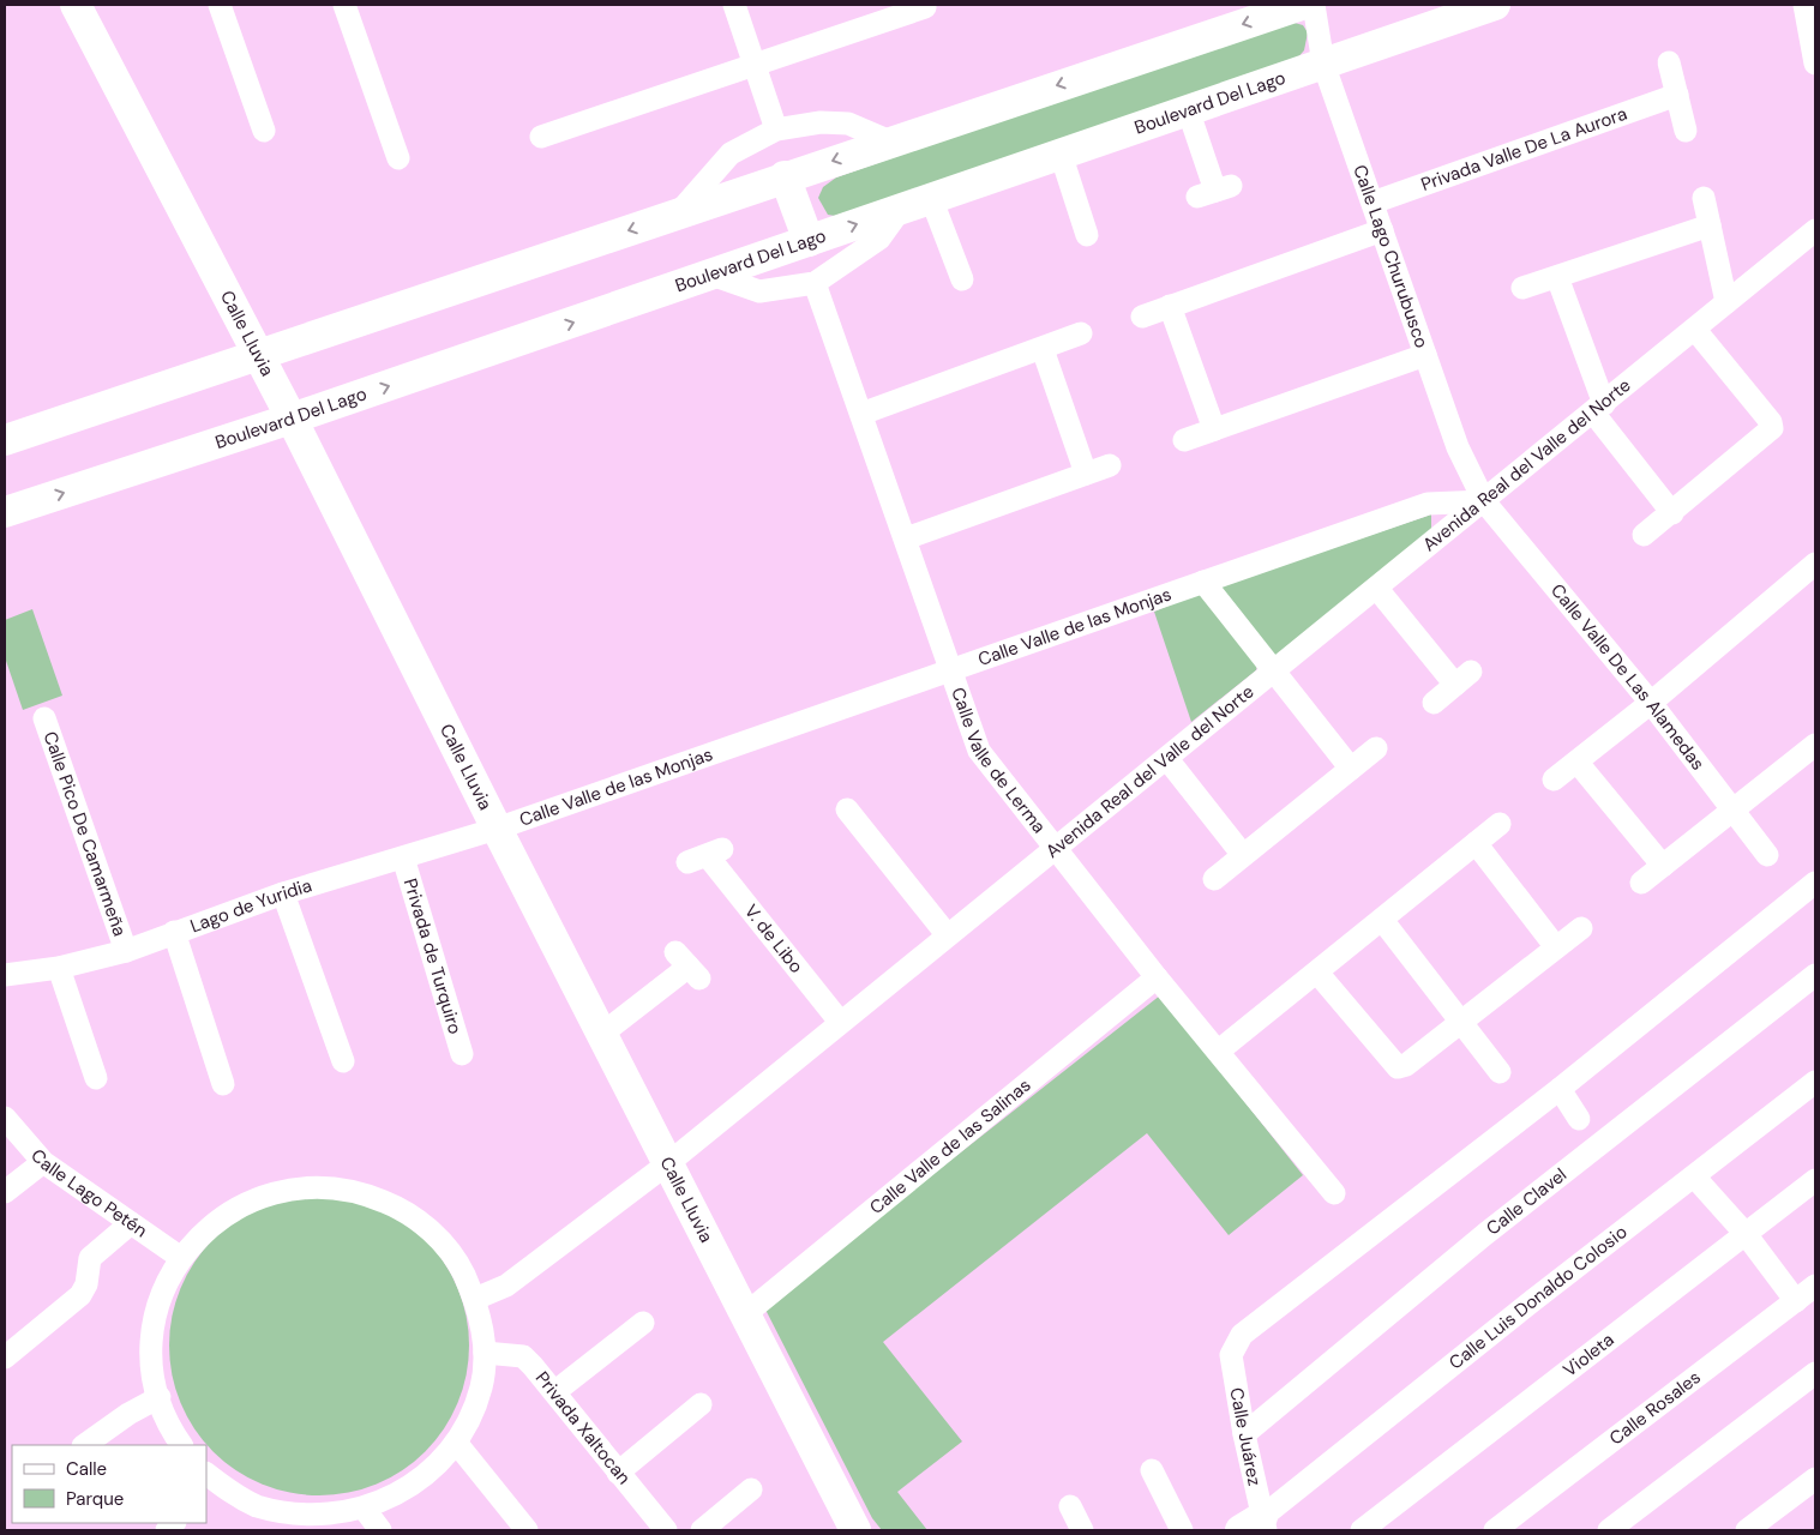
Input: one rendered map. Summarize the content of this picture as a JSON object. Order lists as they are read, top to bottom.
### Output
{
  "streets": {
    "street": [
      "Boulevard Del Lago",
      "Privada Valle De La Aurora",
      "Calle Lago Churubusco",
      "Calle Lluvia",
      "Avenida Real del Valle del Norte",
      "Calle Valle de las Monjas",
      "Calle Valle De Las Alamedas",
      "Calle Valle de Lerma",
      "Calle Pico De Camarmeña",
      "Lago de Yuridia",
      "V. de Libo",
      "Privada de Turquiro",
      "Calle Valle de las Salinas",
      "Calle Lago Petén",
      "Calle Clavel",
      "Calle Luis Donaldo Colosio",
      "Violeta",
      "Calle Rosales",
      "Privada Xaltocan",
      "Calle Juárez"
    ]
  },
  "crossings": [
    ["Boulevard Del Lago", "Calle Lago Churubusco"],
    ["Boulevard Del Lago", "Calle Lluvia"],
    ["Privada Valle De La Aurora", "Calle Lago Churubusco"],
    ["Calle Lago Churubusco", "Avenida Real del Valle del Norte"],
    ["Calle Lago Churubusco", "Calle Valle de las Monjas"],
    ["Calle Lago Churubusco", "Calle Valle De Las Alamedas"],
    ["Calle Lluvia", "Avenida Real del Valle del Norte"],
    ["Calle Lluvia", "Calle Valle de las Monjas"],
    ["Calle Lluvia", "Lago de Yuridia"],
    ["Calle Lluvia", "Calle Valle de las Salinas"],
    ["Avenida Real del Valle del Norte", "Calle Valle de las Monjas"],
    ["Avenida Real del Valle del Norte", "Calle Valle De Las Alamedas"],
    ["Avenida Real del Valle del Norte", "Calle Valle de Lerma"],
    ["Avenida Real del Valle del Norte", "V. de Libo"],
    ["Calle Valle de las Monjas", "Calle Valle De Las Alamedas"],
    ["Calle Valle de las Monjas", "Calle Valle de Lerma"],
    ["Calle Valle de las Monjas", "Lago de Yuridia"],
    ["Calle Valle de Lerma", "Calle Valle de las Salinas"],
    ["Calle Pico De Camarmeña", "Lago de Yuridia"],
    ["Lago de Yuridia", "Privada de Turquiro"],
    ["Calle Clavel", "Calle Juárez"],
    ["Calle Luis Donaldo Colosio", "Calle Juárez"]
  ],
  "legend": ["Calle", "Parque"]
}
